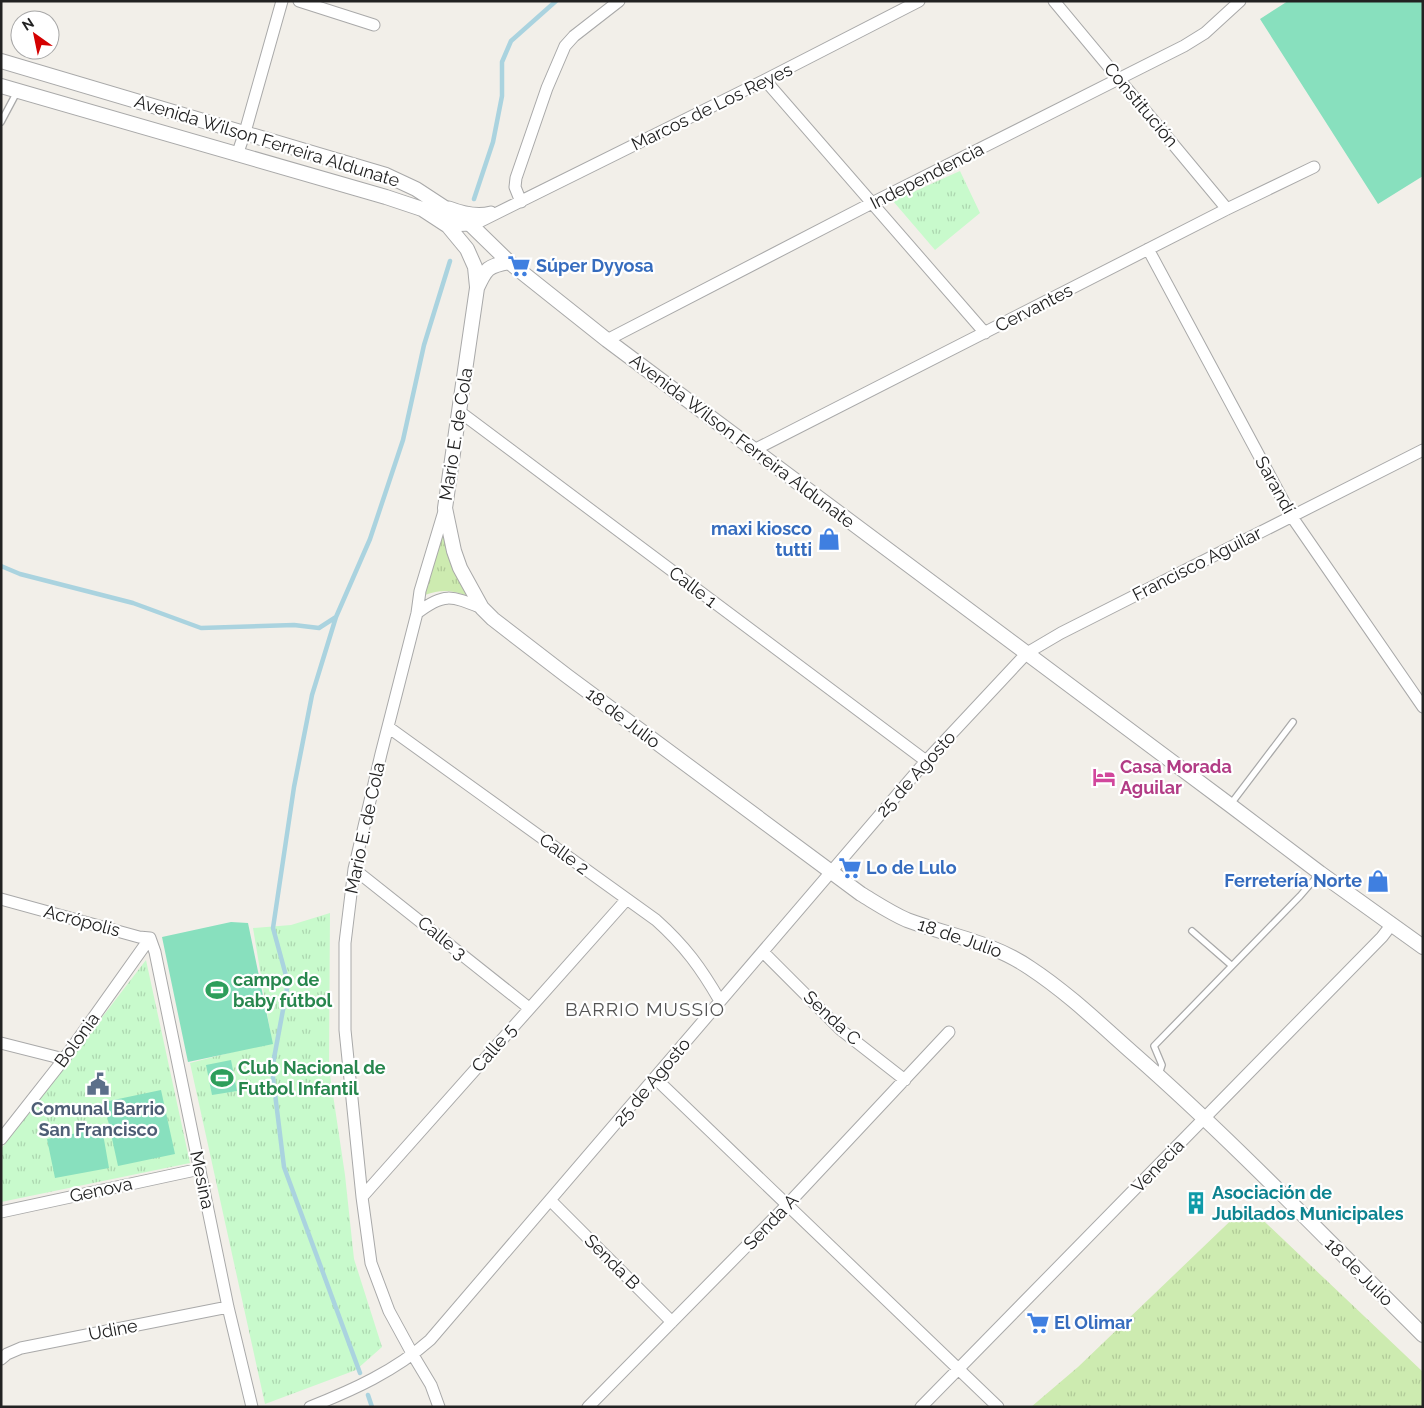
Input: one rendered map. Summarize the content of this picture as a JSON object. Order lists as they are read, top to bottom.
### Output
{
  "streets": {
    "street": [
      "Constitución",
      "Marcos de Los Reyes",
      "Avenida Wilson Ferreira Aldunate",
      "Independencia",
      "Cervantes",
      "Mario E. de Cola",
      "Sarandí",
      "Francisco Aguilar",
      "Calle 1",
      "18 de Julio",
      "25 de Agosto",
      "Calle 2",
      "Acrópolis",
      "Calle 3",
      "Senda C",
      "Bolonia",
      "Calle 5",
      "Venecia",
      "Mesina",
      "Genova",
      "Senda A",
      "Senda B",
      "Udine"
    ]
  },
  "crossings": [
    ["Constitución", "Independencia"],
    ["Constitución", "Cervantes"],
    ["Marcos de Los Reyes", "Avenida Wilson Ferreira Aldunate"],
    ["Avenida Wilson Ferreira Aldunate", "Independencia"],
    ["Avenida Wilson Ferreira Aldunate", "Cervantes"],
    ["Avenida Wilson Ferreira Aldunate", "Mario E. de Cola"],
    ["Avenida Wilson Ferreira Aldunate", "Francisco Aguilar"],
    ["Avenida Wilson Ferreira Aldunate", "25 de Agosto"],
    ["Avenida Wilson Ferreira Aldunate", "Venecia"],
    ["Cervantes", "Sarandí"],
    ["Mario E. de Cola", "Calle 1"],
    ["Mario E. de Cola", "18 de Julio"],
    ["Mario E. de Cola", "25 de Agosto"],
    ["Mario E. de Cola", "Calle 2"],
    ["Mario E. de Cola", "Calle 3"],
    ["Mario E. de Cola", "Calle 5"],
    ["Sarandí", "Francisco Aguilar"],
    ["Francisco Aguilar", "25 de Agosto"],
    ["Calle 1", "25 de Agosto"],
    ["18 de Julio", "25 de Agosto"],
    ["18 de Julio", "Venecia"],
    ["25 de Agosto", "Calle 2"],
    ["25 de Agosto", "Senda C"],
    ["25 de Agosto", "Senda B"],
    ["Calle 2", "Calle 5"],
    ["Acrópolis", "Bolonia"],
    ["Acrópolis", "Mesina"],
    ["Calle 3", "Calle 5"],
    ["Senda C", "Senda A"],
    ["Bolonia", "Mesina"],
    ["Mesina", "Genova"],
    ["Mesina", "Udine"],
    ["Senda A", "Senda B"]
  ],
  "districts": ["BARRIO MUSSIO"],
  "places": {
    "supermarket": ["Súper Dyyosa", "Lo de Lulo", "El Olimar"],
    "shop": ["maxi kiosco tutti", "Ferretería Norte"],
    "hotel": ["Casa Morada Aguilar"],
    "sports": ["campo de baby fútbol", "Club Nacional de Futbol Infantil"],
    "public building": ["Comunal Barrio San Francisco"],
    "building": ["Asociación de Jubilados Municipales"]
  },
  "north": "top left"
}
